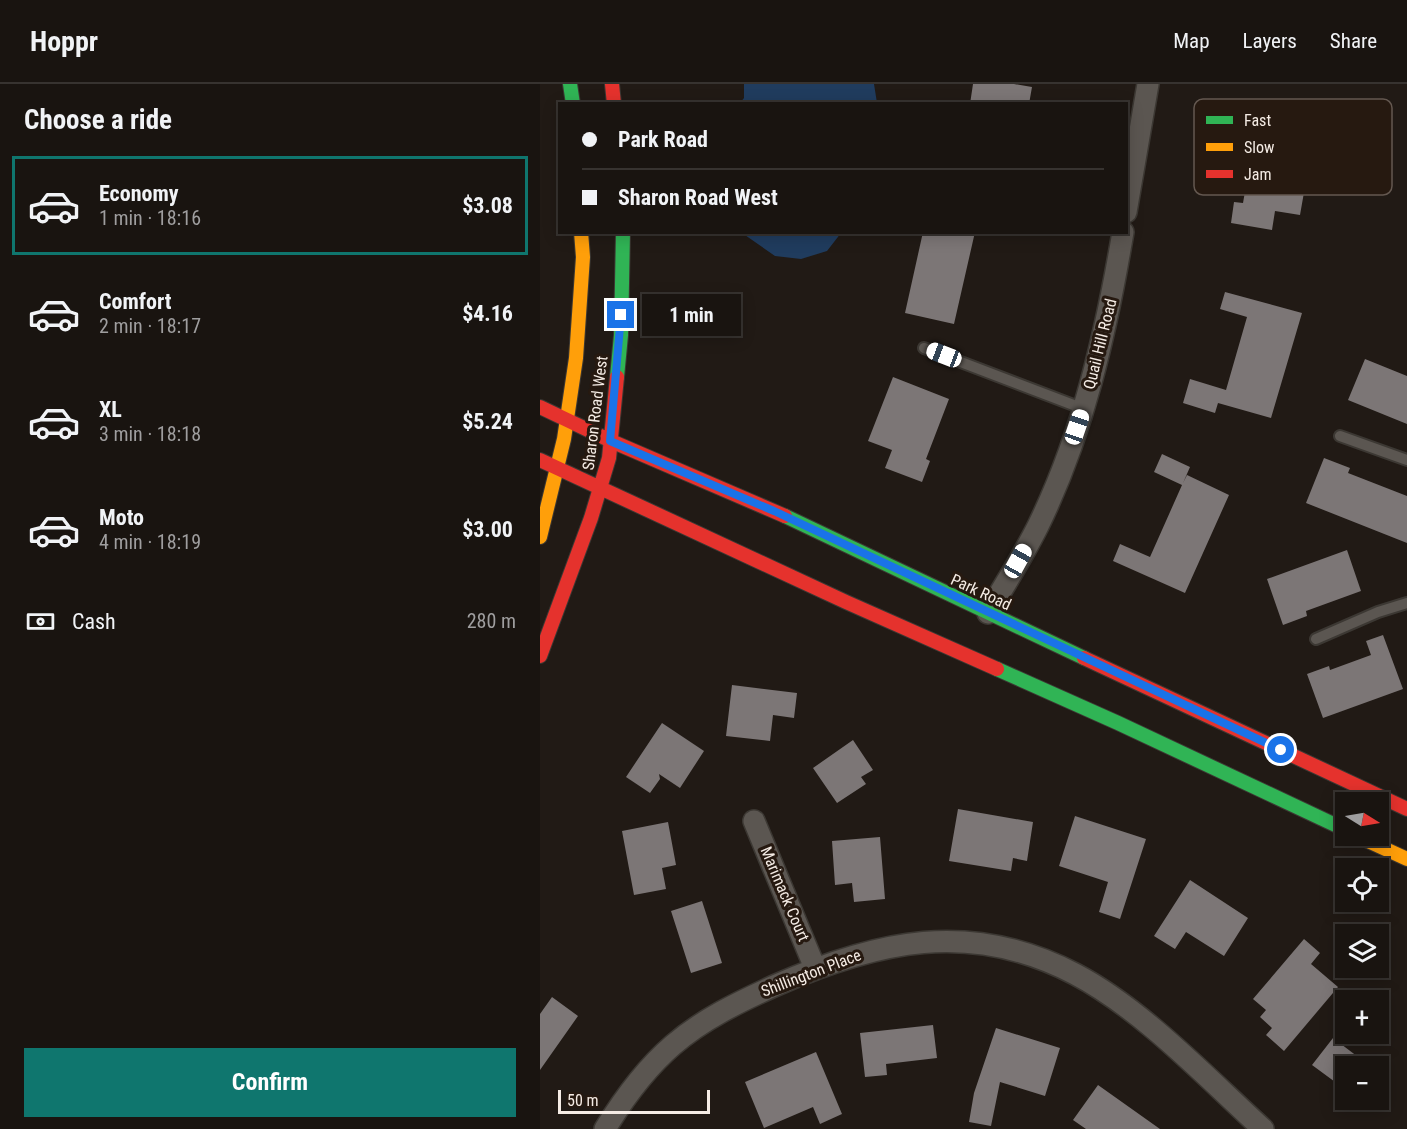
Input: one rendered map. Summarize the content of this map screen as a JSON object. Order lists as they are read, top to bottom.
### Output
{
  "streets": {
    "main road": ["Sharon Road West", "Park Road"],
    "street": ["Quail Hill Road", "Marimack Court", "Shillington Place"]
  },
  "crossings": [
    ["Quail Hill Road", "Park Road"],
    ["Sharon Road West", "Park Road"],
    ["Marimack Court", "Shillington Place"]
  ],
  "legend": ["Fast", "Slow", "Jam"],
  "scale_bar": "50 m",
  "north": "right",
  "page": {
    "header": "Hoppr",
    "nav": ["Map", "Layers", "Share"],
    "heading": "Choose a ride",
    "banner": ["Park Road", "Sharon Road West"],
    "list": [
      {
        "name": "Economy",
        "note": "1 min · 18:16",
        "value": "$3.08"
      },
      {
        "name": "Comfort",
        "note": "2 min · 18:17",
        "value": "$4.16"
      },
      {
        "name": "XL",
        "note": "3 min · 18:18",
        "value": "$5.24"
      },
      {
        "name": "Moto",
        "note": "4 min · 18:19",
        "value": "$3.00"
      }
    ],
    "bubble": "1 min",
    "pay": ["Cash", "280 m"],
    "map_buttons": ["+", "−"],
    "buttons": "Confirm",
    "scale": "50 m"
  }
}
